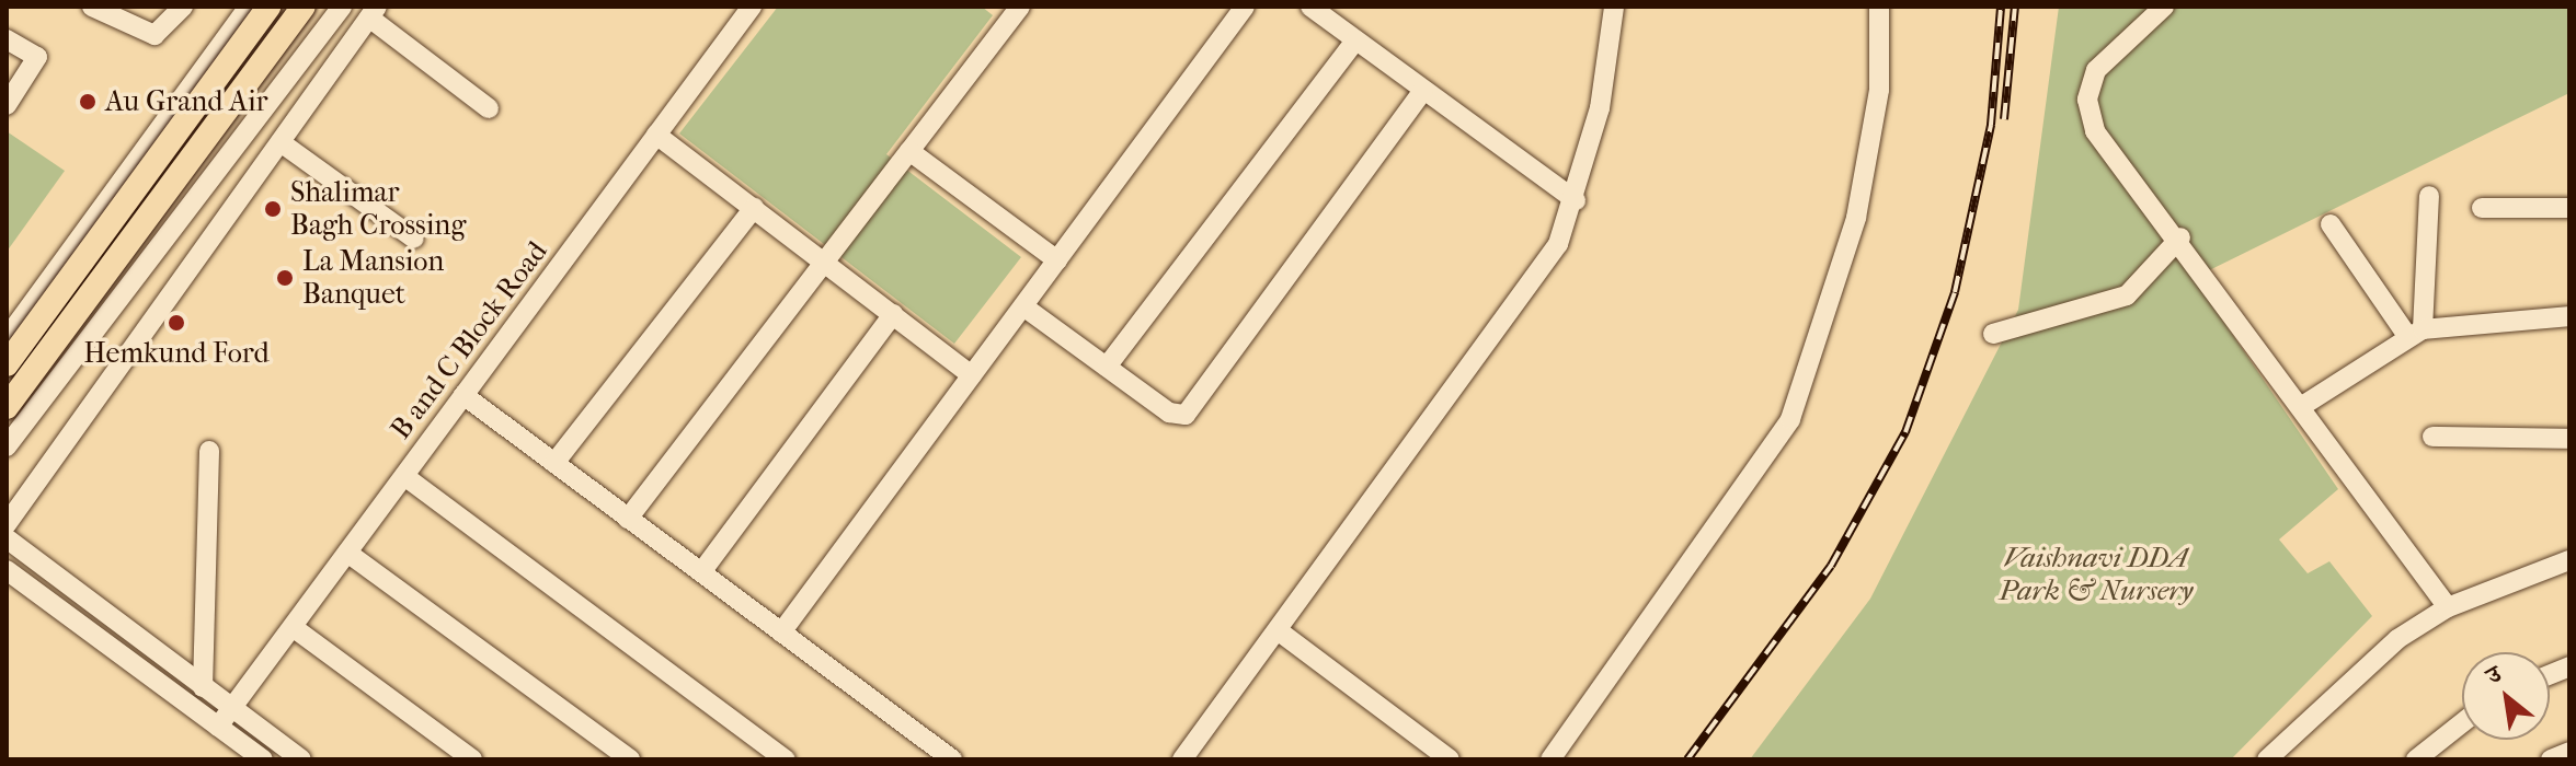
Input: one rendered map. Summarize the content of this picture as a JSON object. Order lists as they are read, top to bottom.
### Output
{
  "streets": {
    "street": ["B and C Block Road"]
  },
  "parks": ["Vaishnavi DDA Park & Nursery"],
  "places": [
    "Au Grand Air",
    "Shalimar Bagh Crossing",
    "La Mansion Banquet",
    "Hemkund Ford"
  ],
  "north": "top left"
}
